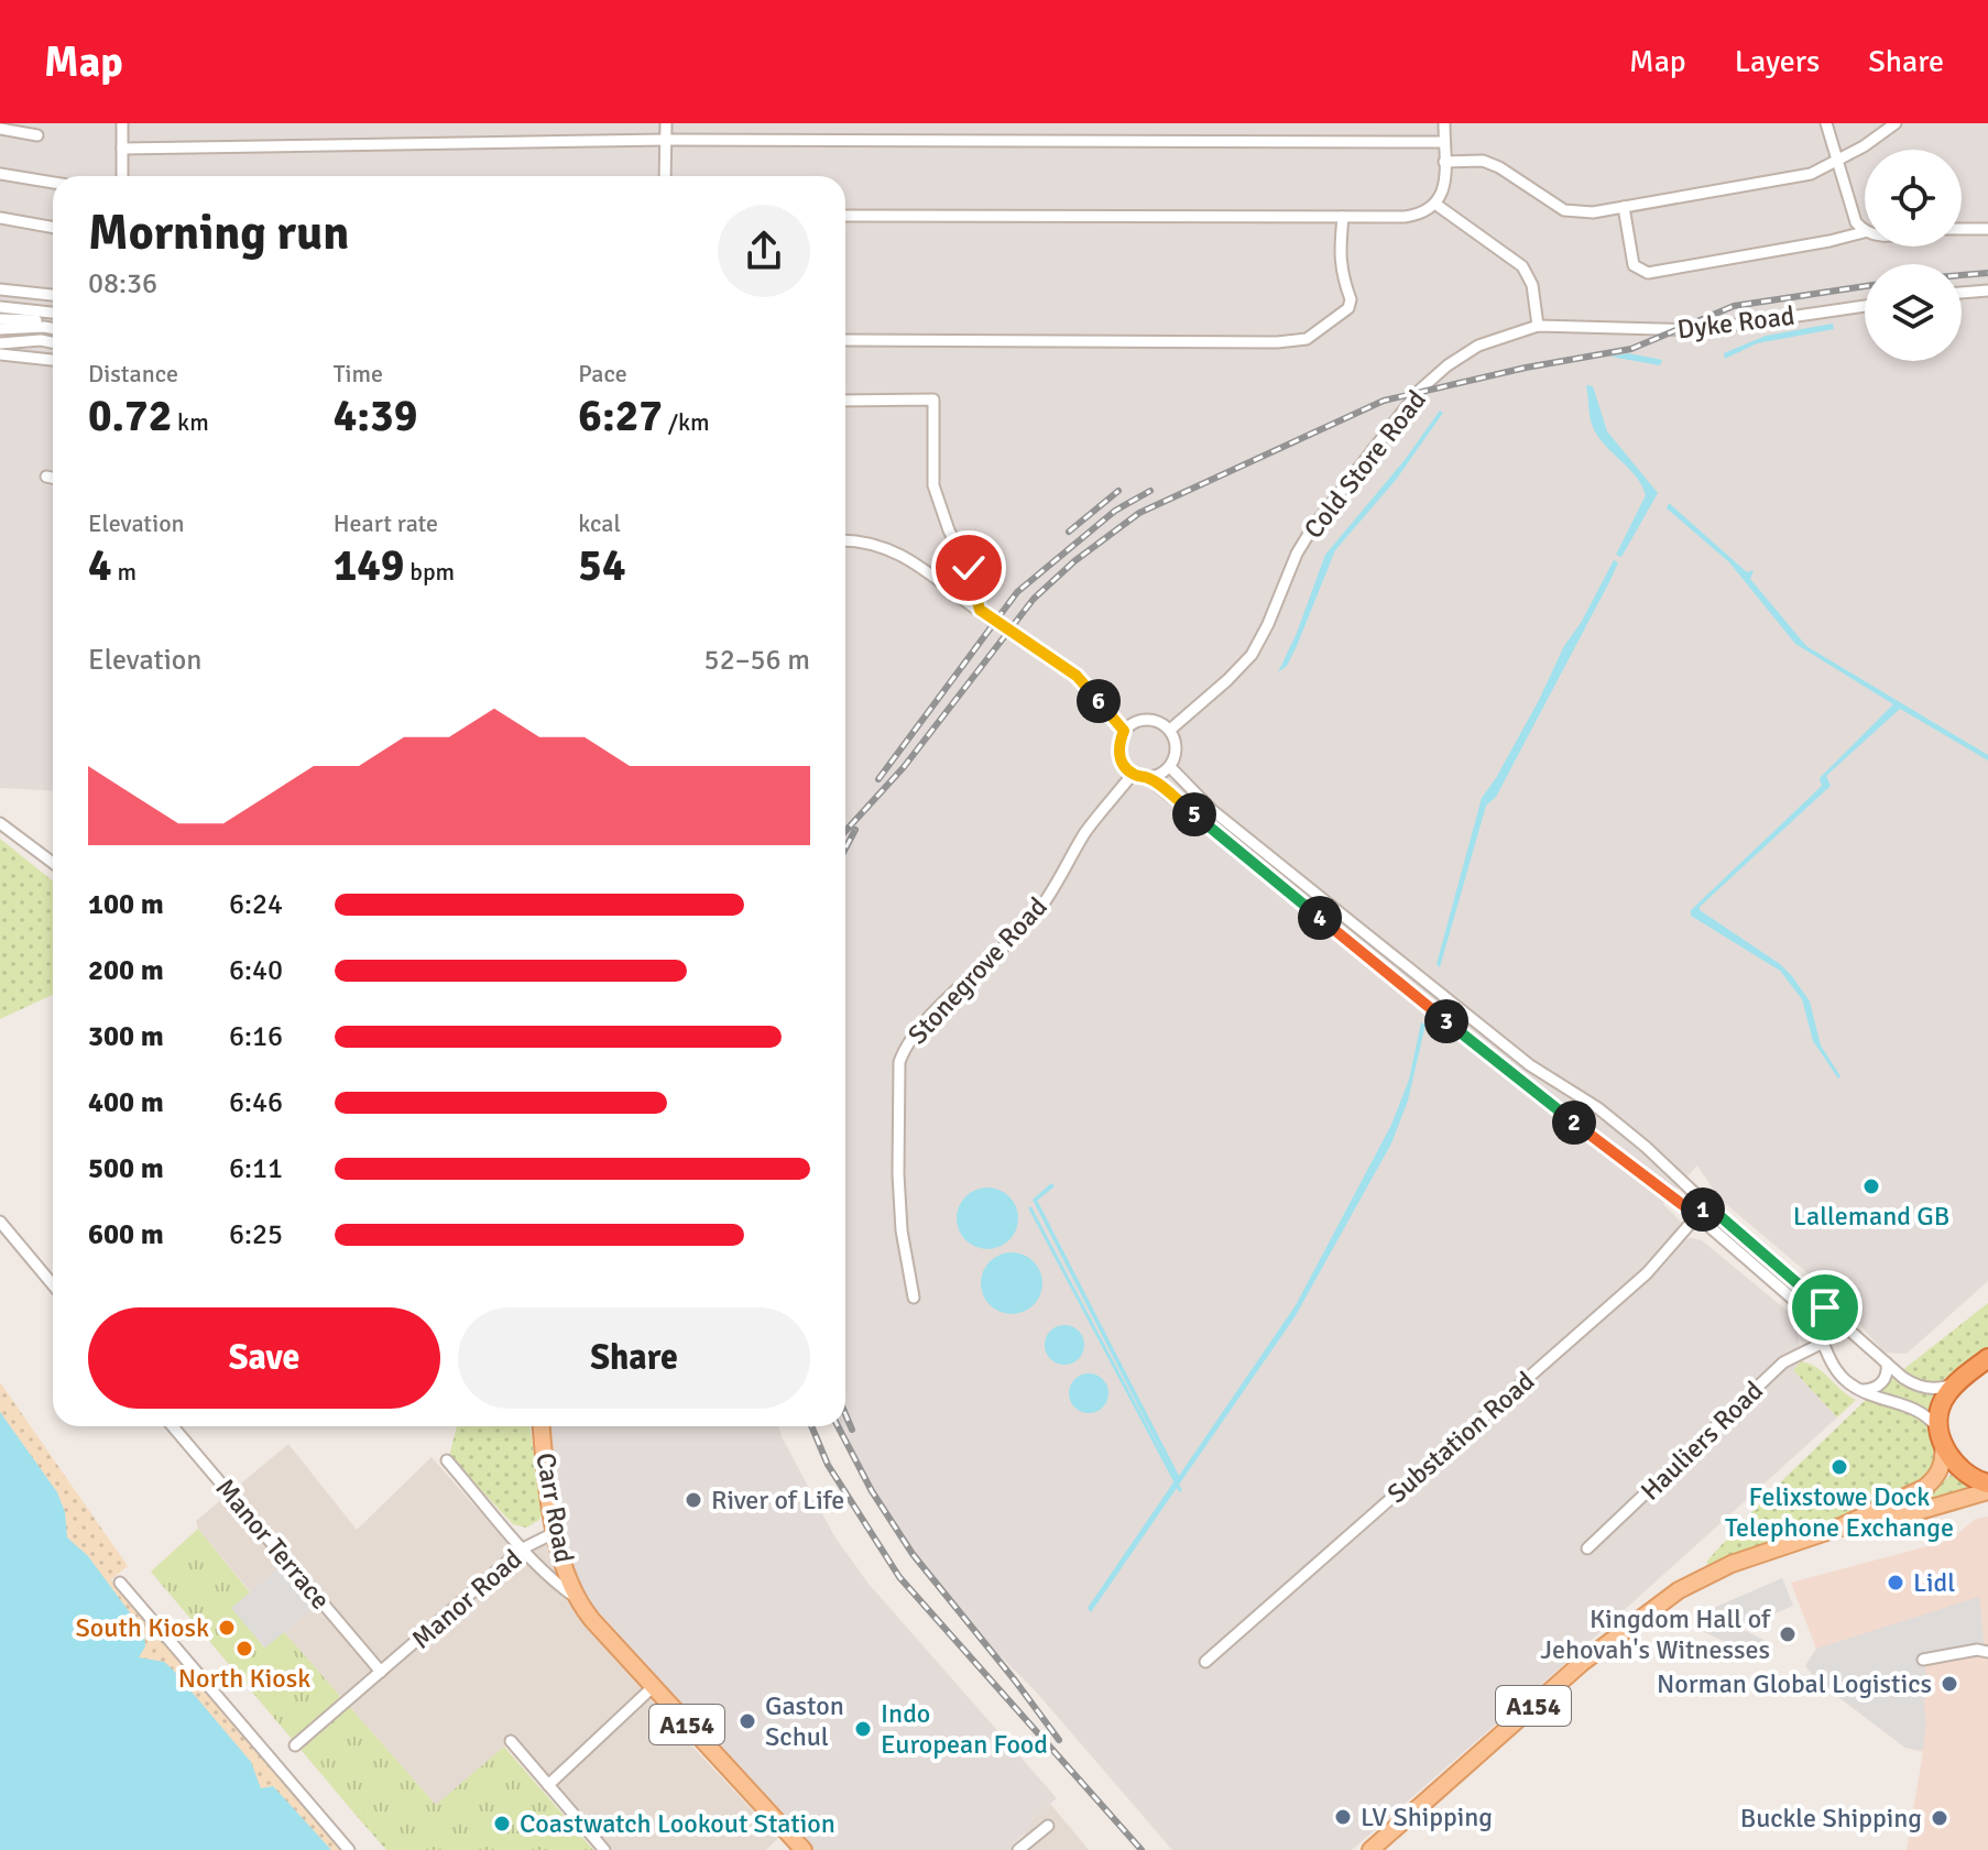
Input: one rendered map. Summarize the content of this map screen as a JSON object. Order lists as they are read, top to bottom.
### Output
{
  "streets": {
    "main road": ["Carr Road", "A154"],
    "street": [
      "Dyke Road",
      "Cold Store Road",
      "Stonegrove Road",
      "Substation Road",
      "Hauliers Road",
      "Manor Terrace",
      "Manor Road"
    ]
  },
  "crossings": [
    ["Dyke Road", "Cold Store Road"],
    ["Cold Store Road", "Stonegrove Road"],
    ["Carr Road", "Manor Road"],
    ["Carr Road", "A154"],
    ["Manor Terrace", "Manor Road"]
  ],
  "places": [
    "Lallemand GB",
    "Felixstowe Dock Telephone Exchange",
    "River of Life",
    "Lidl",
    "South Kiosk",
    "Kingdom Hall of Jehovah's Witnesses",
    "North Kiosk",
    "Norman Global Logistics",
    "Gaston Schul",
    "Indo European Food",
    "LV Shipping",
    "Buckle Shipping",
    "Coastwatch Lookout Station"
  ],
  "page": {
    "header": "Map",
    "nav": ["Map", "Layers", "Share"],
    "heading": ["Morning run", "08:36"],
    "stats": [
      ["Distance", "0.72 km"],
      ["Time", "4:39"],
      ["Pace", "6:27 /km"],
      ["Elevation", "4 m"],
      ["Heart rate", "149 bpm"],
      ["kcal", "54"]
    ],
    "chart": ["Elevation", "52–56 m"],
    "pins": [
      "6",
      "5",
      "4",
      "3",
      "2",
      "1"
    ],
    "list": [
      {
        "name": "100 m",
        "note": "6:24"
      },
      {
        "name": "200 m",
        "note": "6:40"
      },
      {
        "name": "300 m",
        "note": "6:16"
      },
      {
        "name": "400 m",
        "note": "6:46"
      },
      {
        "name": "500 m",
        "note": "6:11"
      },
      {
        "name": "600 m",
        "note": "6:25"
      }
    ],
    "buttons": ["Save", "Share"]
  }
}
